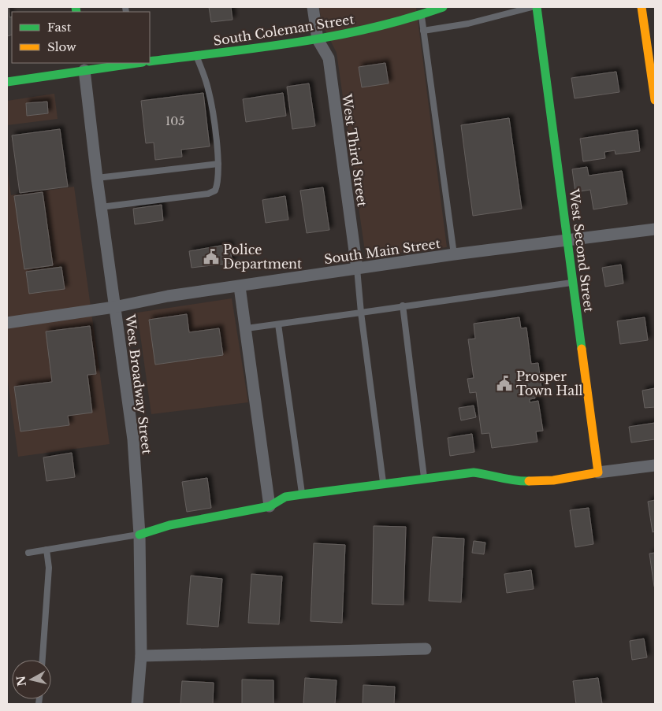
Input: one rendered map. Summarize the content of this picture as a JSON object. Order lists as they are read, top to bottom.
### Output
{
  "streets": {
    "street": [
      "South Coleman Street",
      "West Third Street",
      "West Second Street",
      "South Main Street",
      "West Broadway Street"
    ]
  },
  "crossings": [
    ["South Coleman Street", "West Third Street"],
    ["West Third Street", "South Main Street"],
    ["West Second Street", "South Main Street"],
    ["South Main Street", "West Broadway Street"]
  ],
  "places": {
    "public building": ["Police Department", "Prosper Town Hall"]
  },
  "house_numbers": ["105"],
  "legend": ["Fast", "Slow"],
  "north": "left"
}
